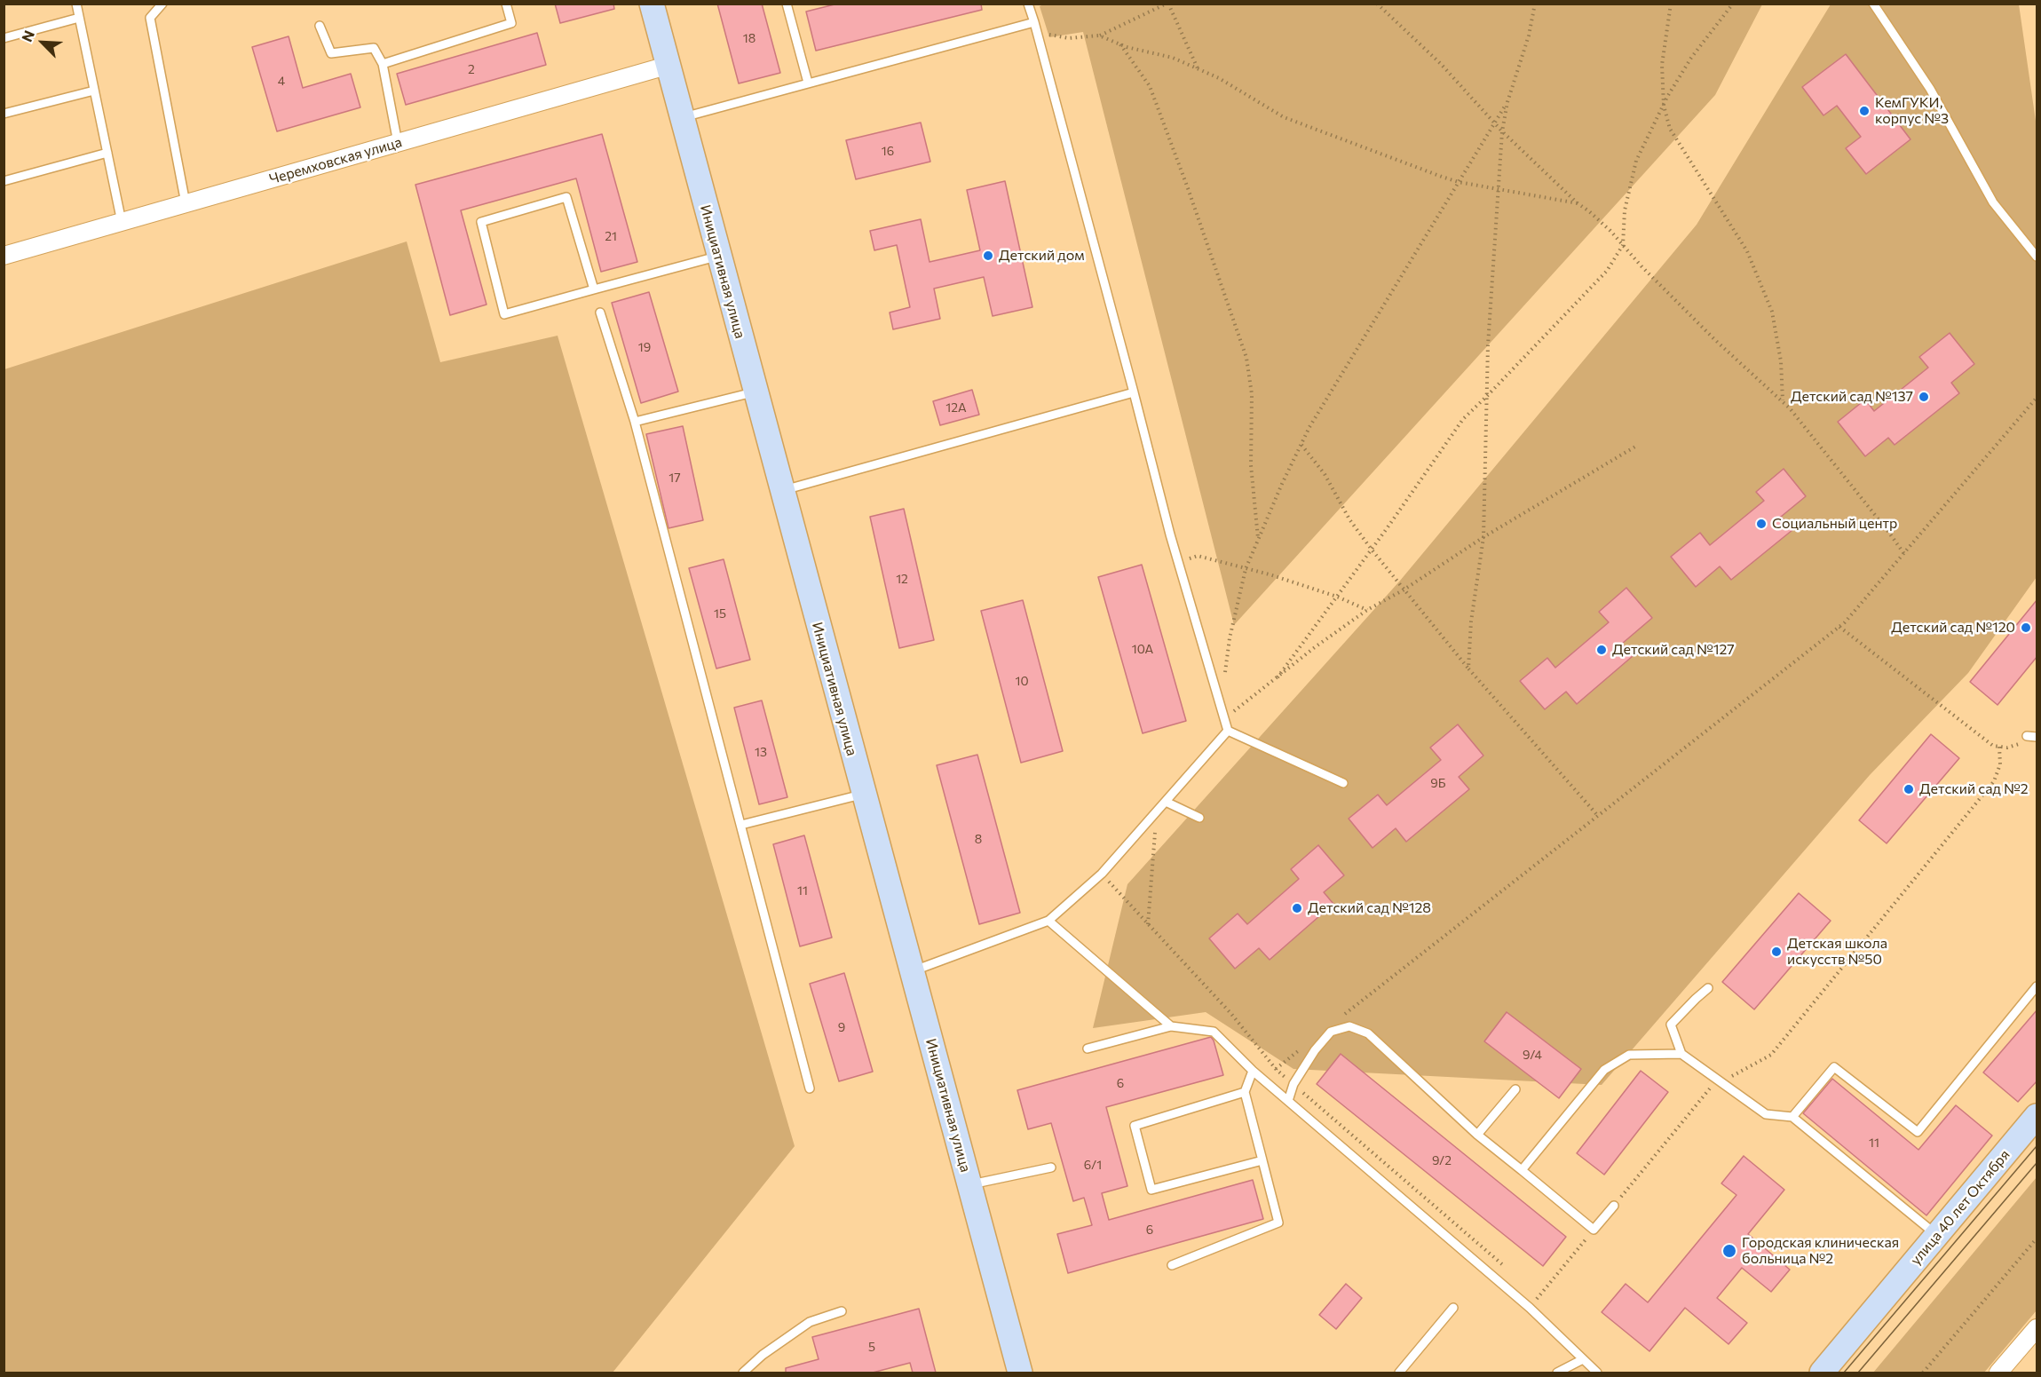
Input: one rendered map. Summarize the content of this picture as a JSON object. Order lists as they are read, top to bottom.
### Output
{
  "streets": {
    "main road": ["Инициативная улица", "улица 40 лет Октября"],
    "street": ["Черемховская улица"]
  },
  "crossings": [
    ["Черемховская улица", "Инициативная улица"]
  ],
  "places": [
    "КемГУКИ, корпус №3",
    "Детский дом",
    "Детский сад №137",
    "Социальный центр",
    "Детский сад №120",
    "Детский сад №127",
    "Детский сад №2",
    "Детский сад №128",
    "Детская школа искусств №50",
    "Городская клиническая больница №2"
  ],
  "house_numbers": [
    "18",
    "2",
    "4",
    "16",
    "21",
    "19",
    "12А",
    "17",
    "12",
    "15",
    "10А",
    "10",
    "13",
    "9Б",
    "8",
    "11",
    "9",
    "9/4",
    "6",
    "11",
    "9/2",
    "6/1",
    "6",
    "5"
  ],
  "north": "top left"
}
